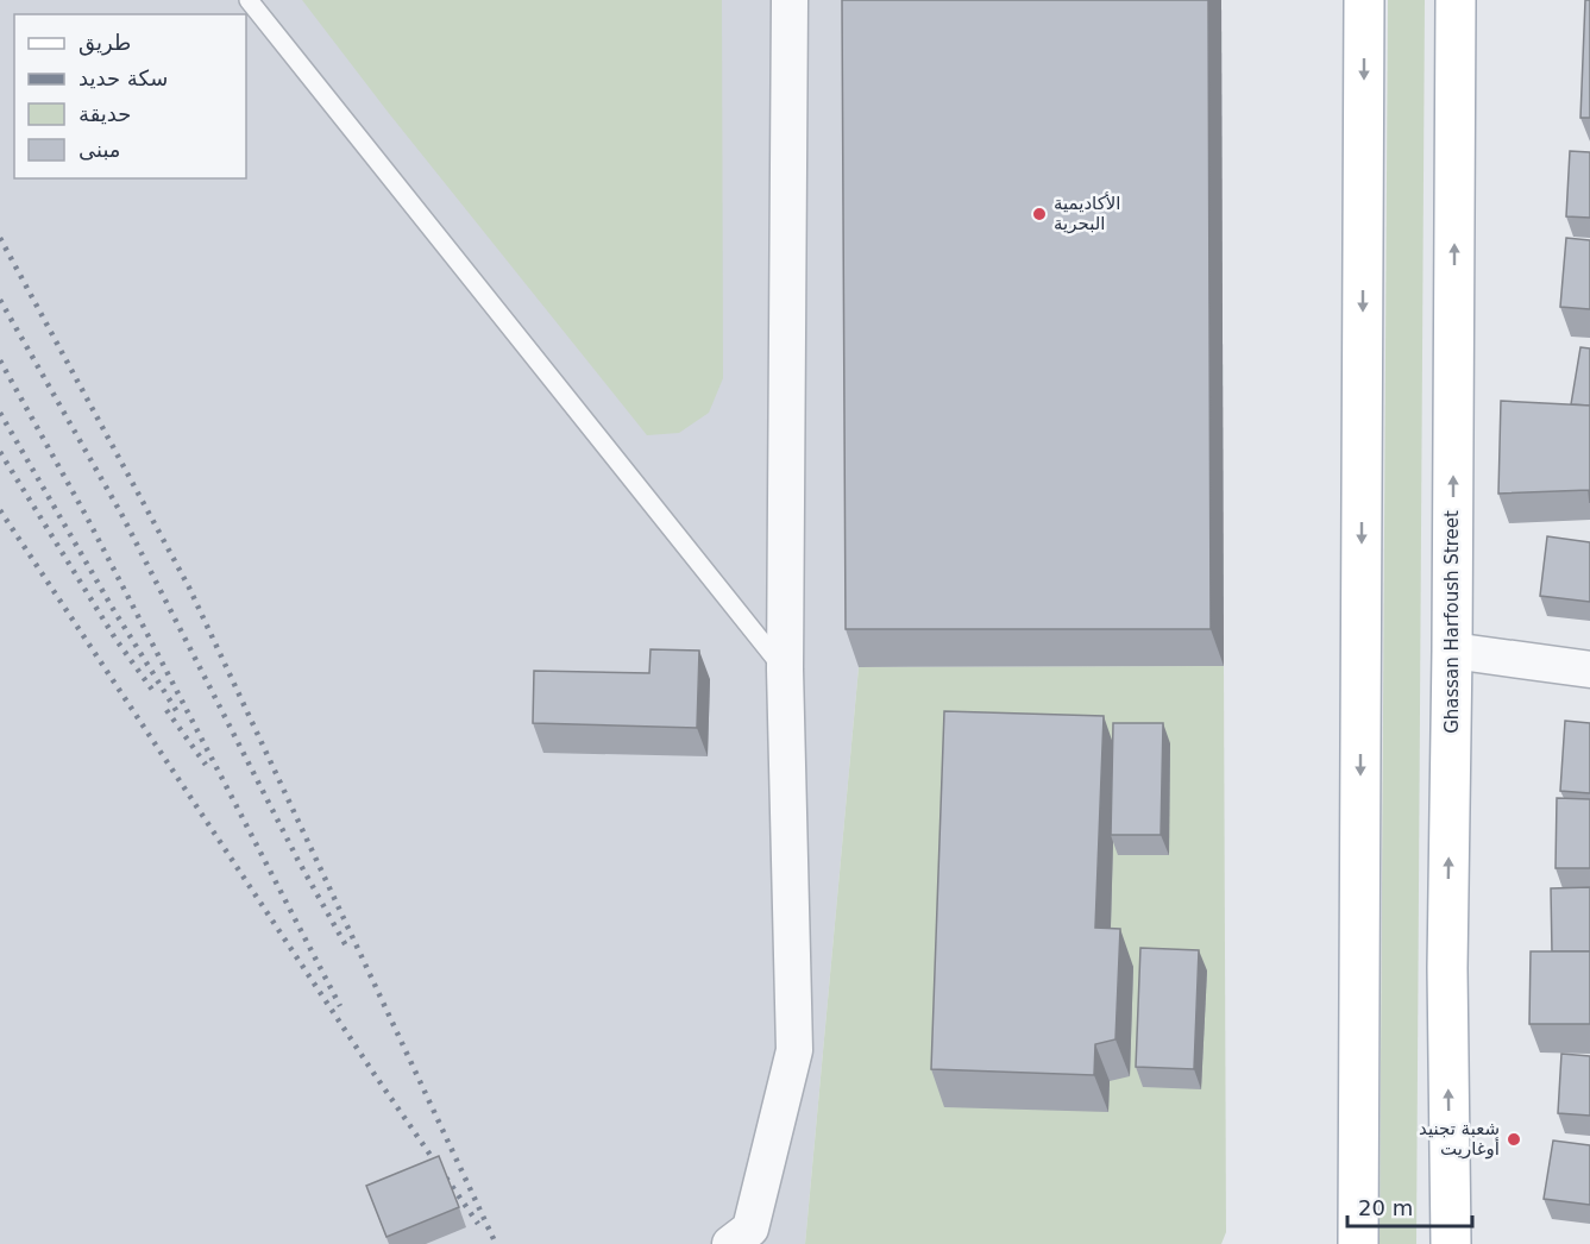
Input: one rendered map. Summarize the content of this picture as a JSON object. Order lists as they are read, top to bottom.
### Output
{
  "streets": {
    "main road": ["Ghassan Harfoush Street"]
  },
  "places": ["الأكاديمية البحرية", "شعبة تجنيد أوغاريت"],
  "legend": [
    "طريق",
    "سكة حديد",
    "حديقة",
    "مبنى"
  ],
  "scale_bar": "20 m"
}
